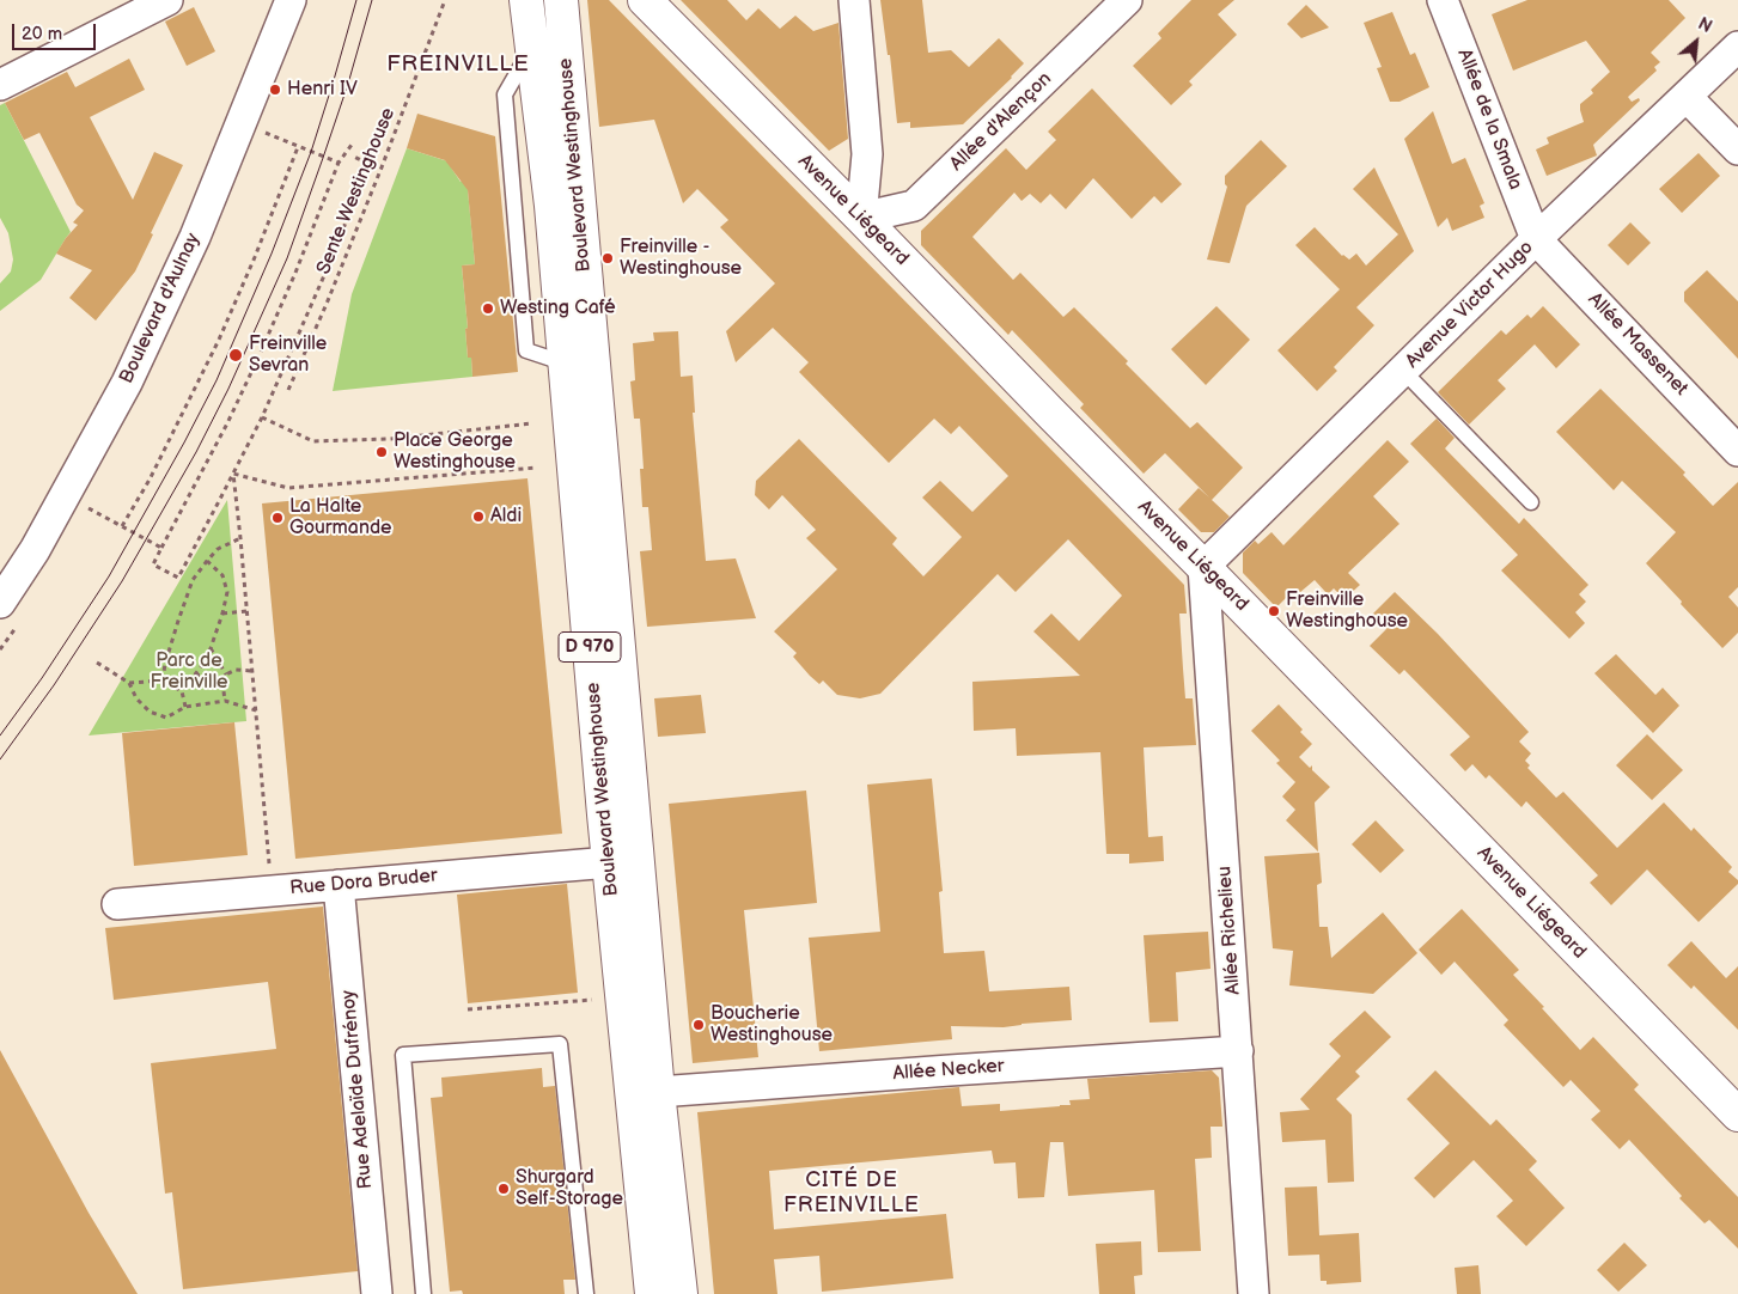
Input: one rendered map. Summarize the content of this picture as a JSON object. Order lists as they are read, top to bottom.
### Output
{
  "streets": {
    "main road": ["Boulevard Westinghouse", "Avenue Liégeard", "D 970"],
    "street": [
      "Allée de la Smala",
      "Allée d'Alençon",
      "Avenue Victor Hugo",
      "Boulevard d'Aulnay",
      "Allée Massenet",
      "Rue Dora Bruder",
      "Allée Richelieu",
      "Allée Necker",
      "Rue Adelaïde Dufrénoy"
    ],
    "path": ["Sente Westinghouse"]
  },
  "crossings": [
    ["Allée de la Smala", "Avenue Victor Hugo"],
    ["Allée de la Smala", "Allée Massenet"],
    ["Allée d'Alençon", "Avenue Liégeard"],
    ["Boulevard Westinghouse", "Rue Dora Bruder"],
    ["Boulevard Westinghouse", "Allée Necker"],
    ["Avenue Liégeard", "Avenue Victor Hugo"],
    ["Avenue Liégeard", "Allée Richelieu"],
    ["Avenue Victor Hugo", "Allée Massenet"],
    ["Avenue Victor Hugo", "Allée Richelieu"],
    ["Rue Dora Bruder", "Rue Adelaïde Dufrénoy"],
    ["Allée Richelieu", "Allée Necker"]
  ],
  "districts": ["FREINVILLE", "CITÉ DE FREINVILLE"],
  "parks": ["Parc de Freinville"],
  "places": [
    "Henri IV",
    "Freinville - Westinghouse",
    "Westing Café",
    "Freinville Sevran",
    "Place George Westinghouse",
    "Aldi",
    "La Halte Gourmande",
    "Freinville Westinghouse",
    "Boucherie Westinghouse",
    "Shurgard Self-Storage"
  ],
  "scale_bar": "20 m",
  "north": "top right"
}
